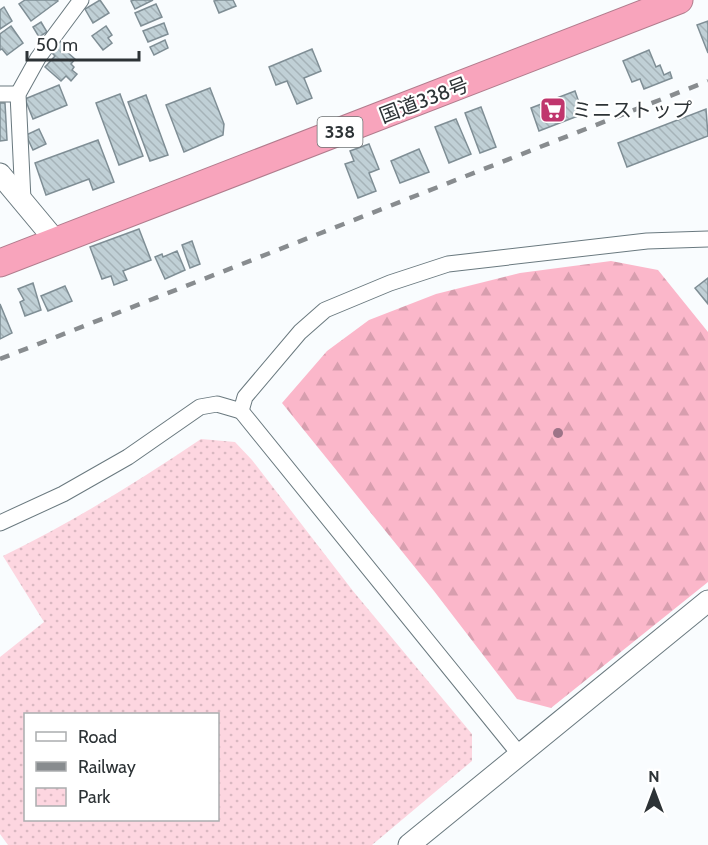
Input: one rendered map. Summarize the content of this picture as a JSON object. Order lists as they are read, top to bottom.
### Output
{
  "streets": {
    "highway": ["国道338号", "338"]
  },
  "places": {
    "supermarket": ["ミニストップ"]
  },
  "legend": ["Road", "Railway", "Park"],
  "scale_bar": "50 m",
  "north": "top"
}
